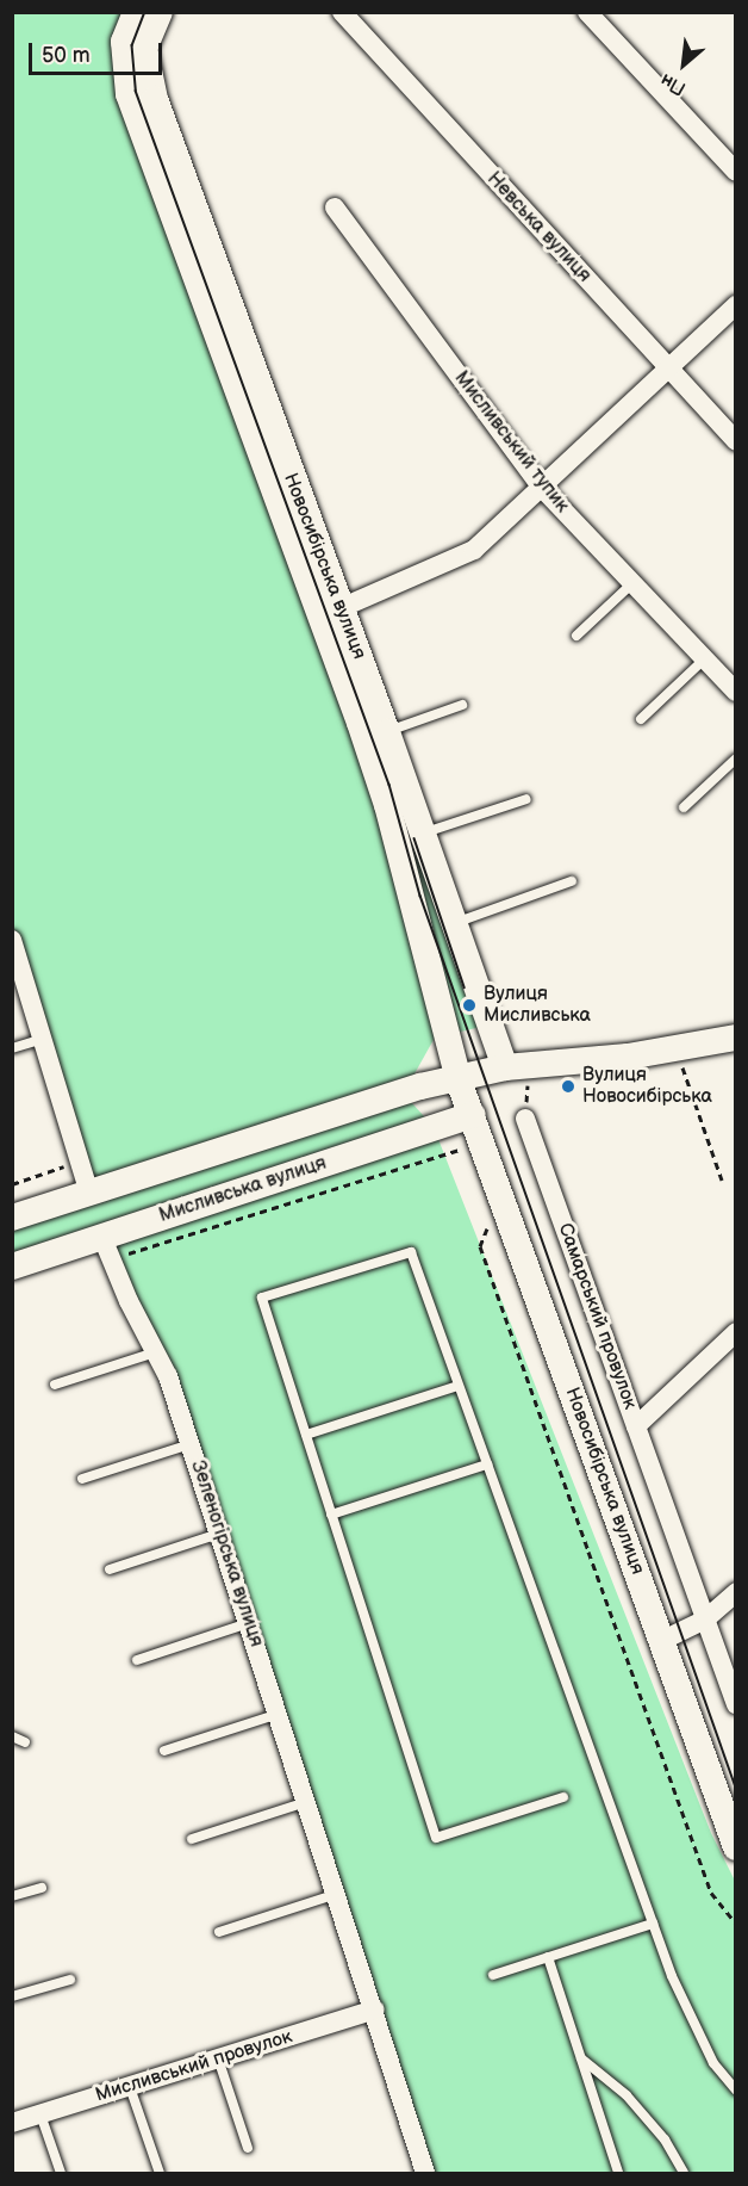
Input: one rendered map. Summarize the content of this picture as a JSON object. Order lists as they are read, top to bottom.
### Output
{
  "streets": {
    "main road": ["Новосибірська вулиця", "Мисливська вулиця", "Зеленогірська вулиця"],
    "street": [
      "Невська вулиця",
      "Мисливський тупик",
      "Самарський провулок",
      "Мисливський провулок"
    ]
  },
  "crossings": [
    ["Новосибірська вулиця", "Мисливська вулиця"],
    ["Мисливська вулиця", "Зеленогірська вулиця"],
    ["Зеленогірська вулиця", "Мисливський провулок"]
  ],
  "places": ["Вулиця Мисливська", "Вулиця Новосибірська"],
  "scale_bar": "50 m",
  "north": "bottom left"
}
